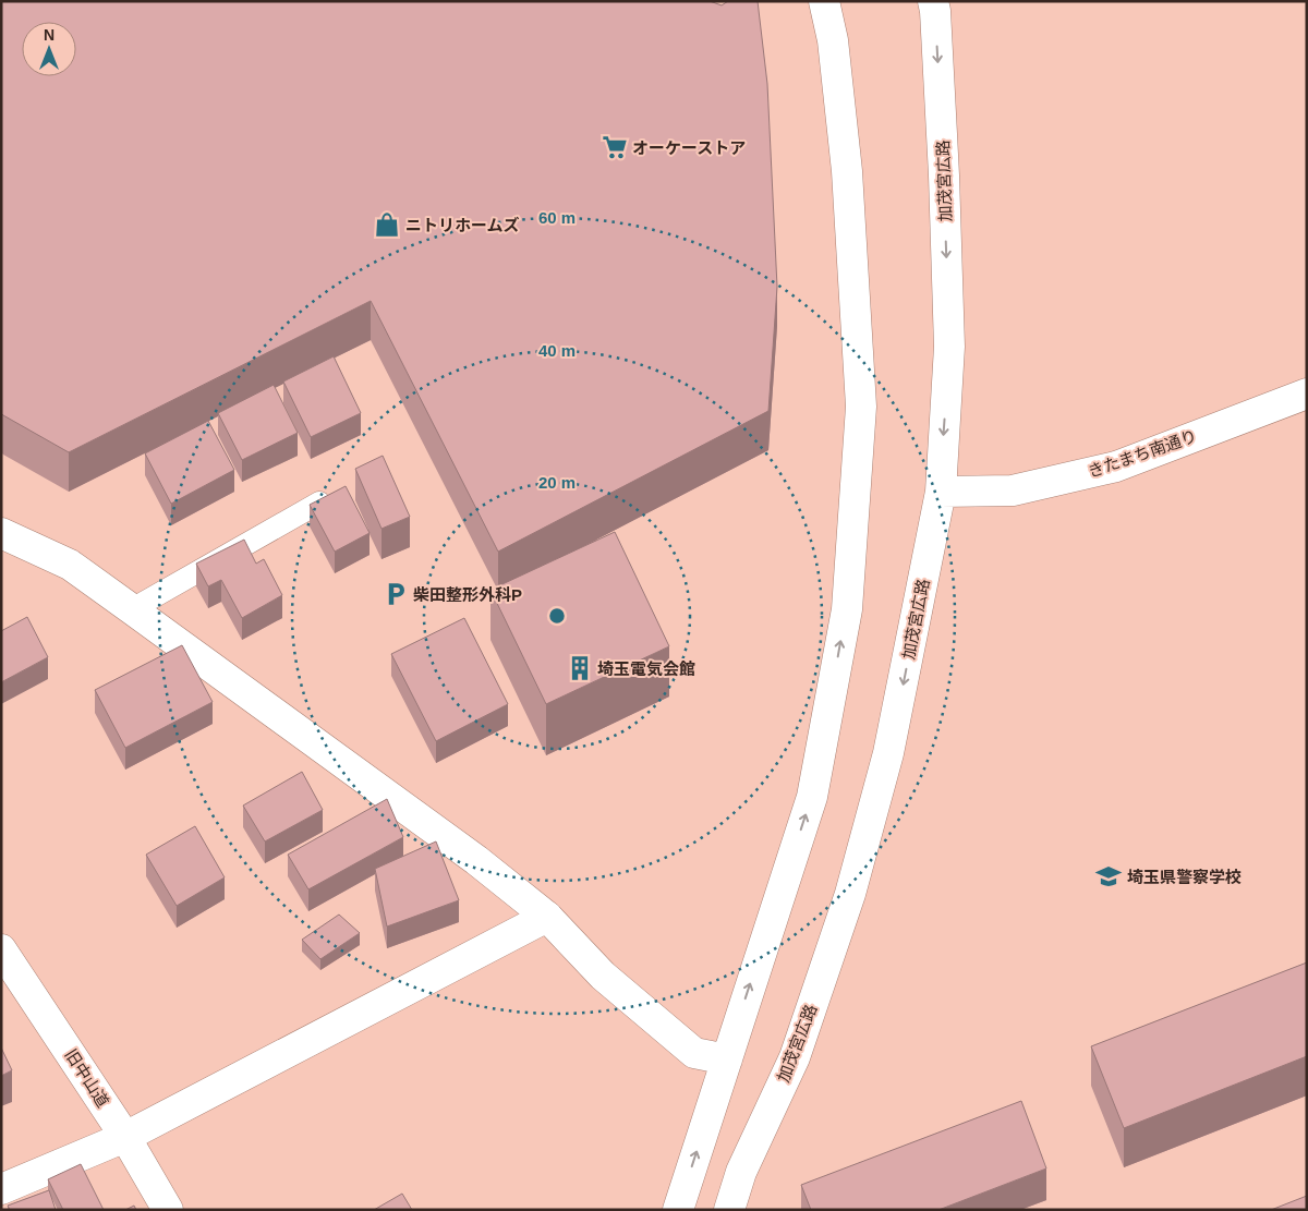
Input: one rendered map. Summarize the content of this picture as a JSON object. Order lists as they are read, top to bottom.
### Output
{
  "streets": {
    "street": ["加茂宮広路", "きたまち南通り", "旧中山道"]
  },
  "crossings": [
    ["加茂宮広路", "きたまち南通り"]
  ],
  "places": {
    "supermarket": ["オーケーストア"],
    "shop": ["ニトリホームズ"],
    "parking": ["柴田整形外科P"],
    "building": ["埼玉電気会館"],
    "school or university": ["埼玉県警察学校"]
  },
  "north": "top",
  "rings": ["60 m", "40 m", "20 m"]
}
